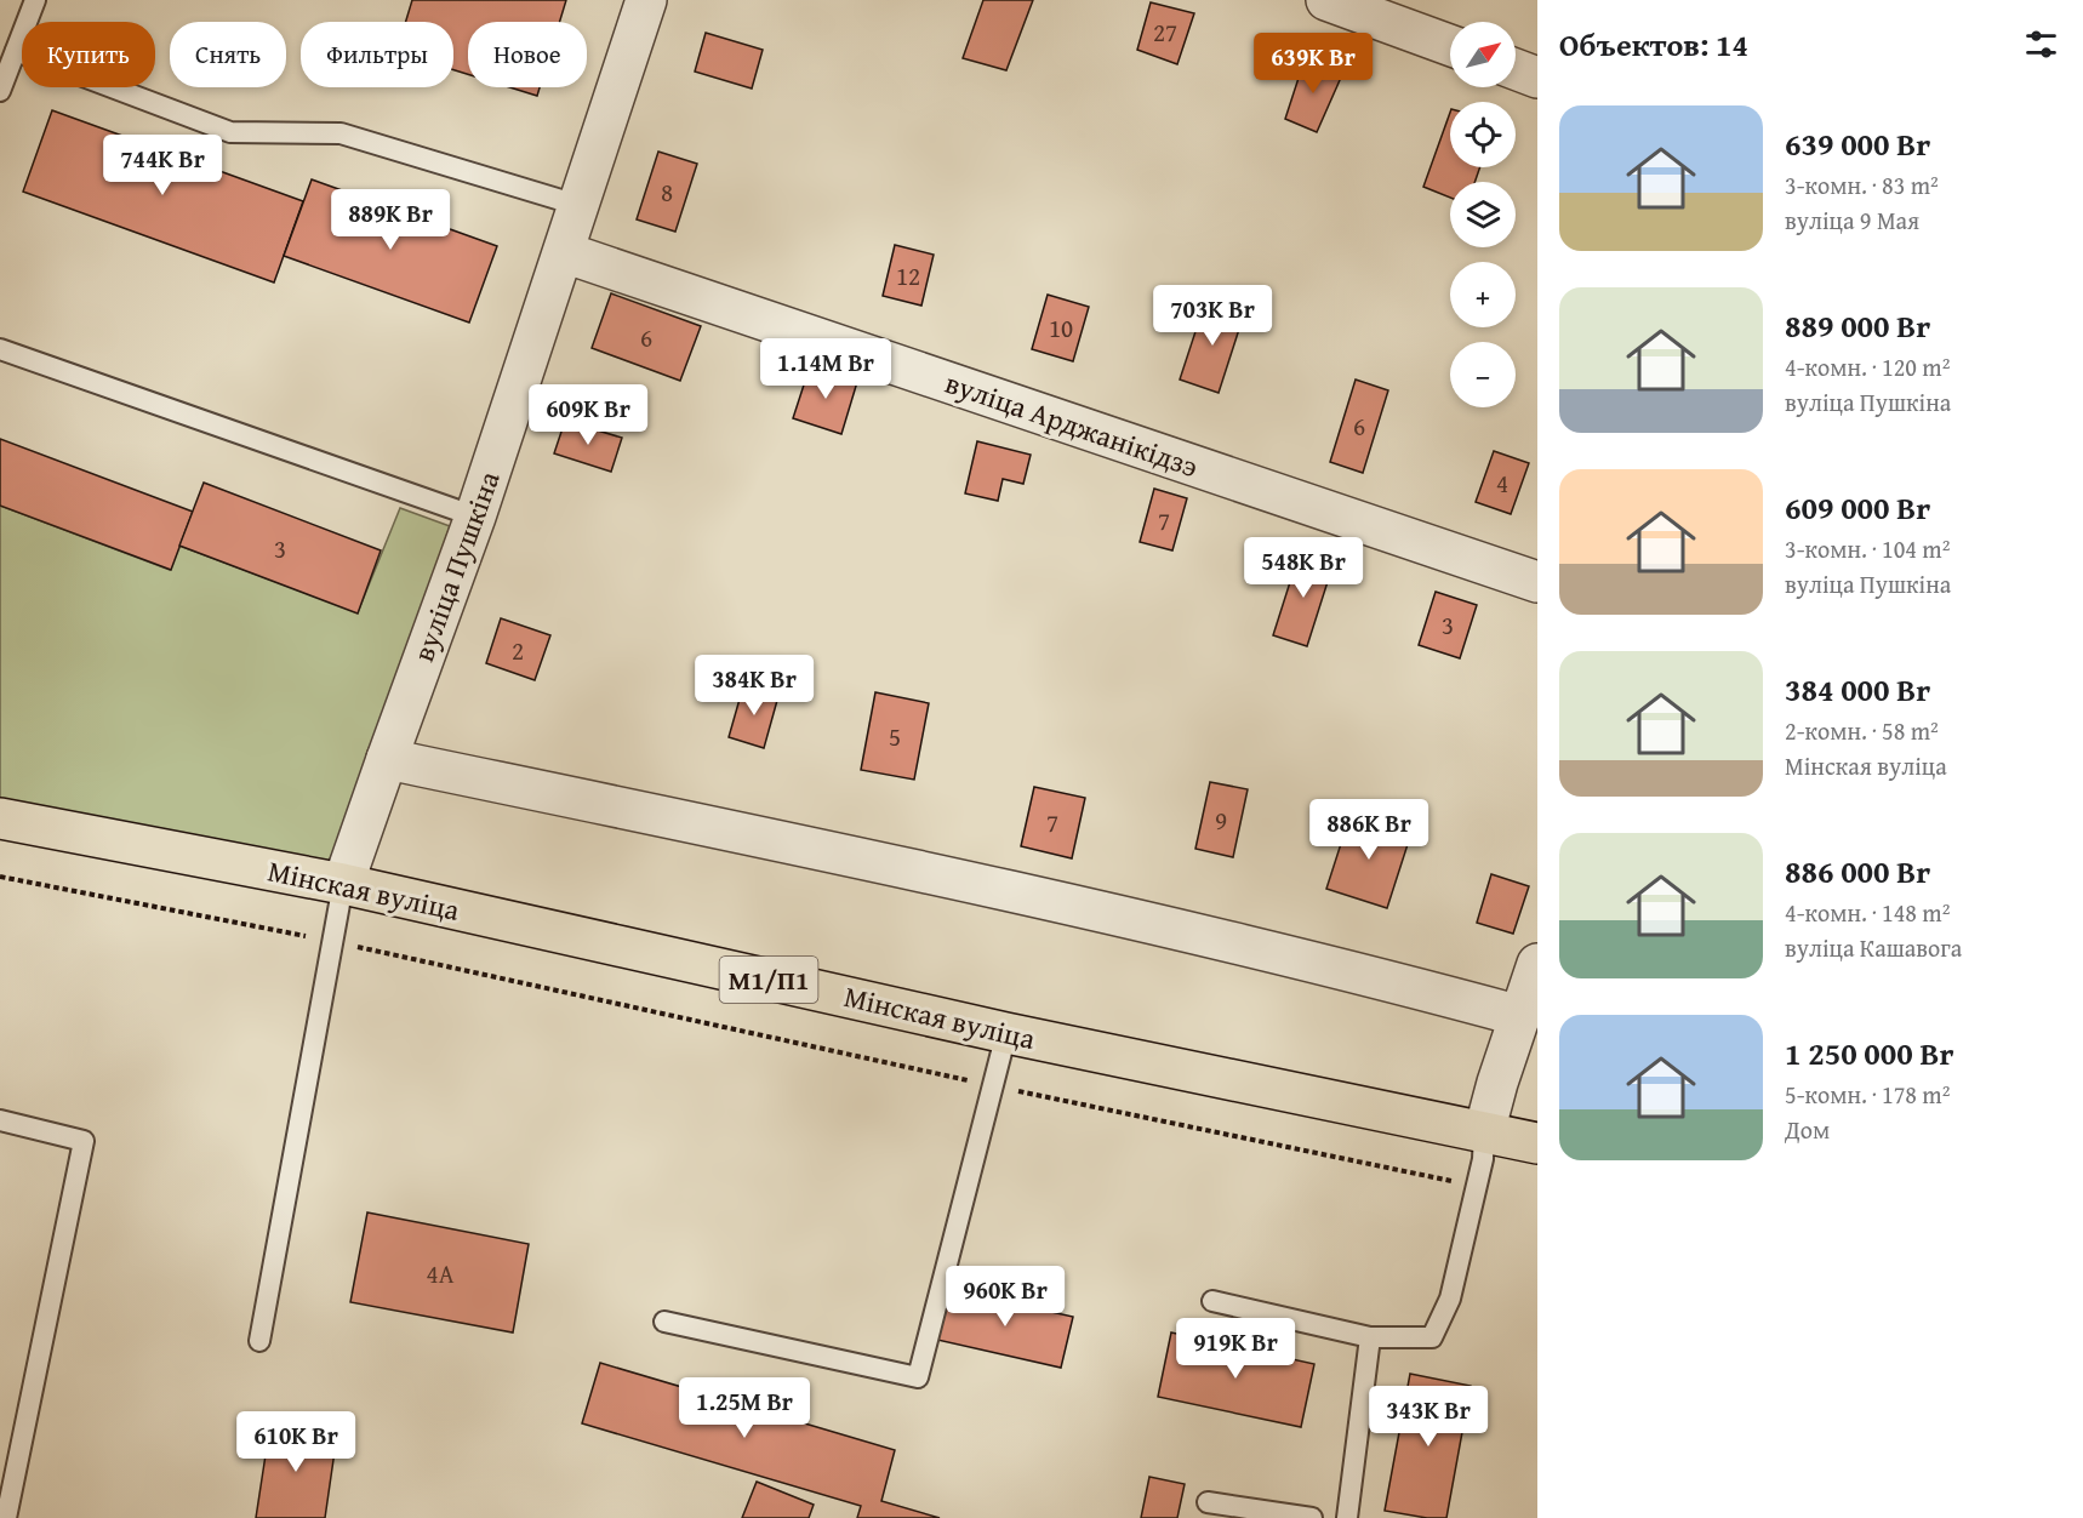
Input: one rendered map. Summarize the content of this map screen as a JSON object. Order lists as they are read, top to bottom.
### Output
{
  "streets": {
    "main road": ["Мінская вуліца", "М1/П1"],
    "street": ["вуліца Арджанікідзэ", "вуліца Пушкіна"]
  },
  "crossings": [
    ["вуліца Арджанікідзэ", "вуліца Пушкіна"],
    ["вуліца Пушкіна", "Мінская вуліца"]
  ],
  "house_numbers": [
    "27",
    "8",
    "12",
    "10",
    "6",
    "6",
    "4",
    "7",
    "3",
    "3",
    "2",
    "5",
    "9",
    "7",
    "4А"
  ],
  "north": "top right",
  "page": {
    "heading": "Объектов: 14",
    "map_buttons": ["+", "−"],
    "chip": [
      "Купить",
      "Снять",
      "Фильтры",
      "Новое"
    ],
    "price": [
      "639K Br",
      "744K Br",
      "889K Br",
      "703K Br",
      "1.14M Br",
      "609K Br",
      "548K Br",
      "384K Br",
      "886K Br",
      "960K Br",
      "919K Br",
      "1.25M Br",
      "343K Br",
      "610K Br"
    ],
    "list": [
      {
        "name": "639 000 Br",
        "note": "3-комн. · 83 m² · вуліца 9 Мая"
      },
      {
        "name": "889 000 Br",
        "note": "4-комн. · 120 m² · вуліца Пушкіна"
      },
      {
        "name": "609 000 Br",
        "note": "3-комн. · 104 m² · вуліца Пушкіна"
      },
      {
        "name": "384 000 Br",
        "note": "2-комн. · 58 m² · Мінская вуліца"
      },
      {
        "name": "886 000 Br",
        "note": "4-комн. · 148 m² · вуліца Кашавога"
      },
      {
        "name": "1 250 000 Br",
        "note": "5-комн. · 178 m² · Дом"
      }
    ]
  }
}
